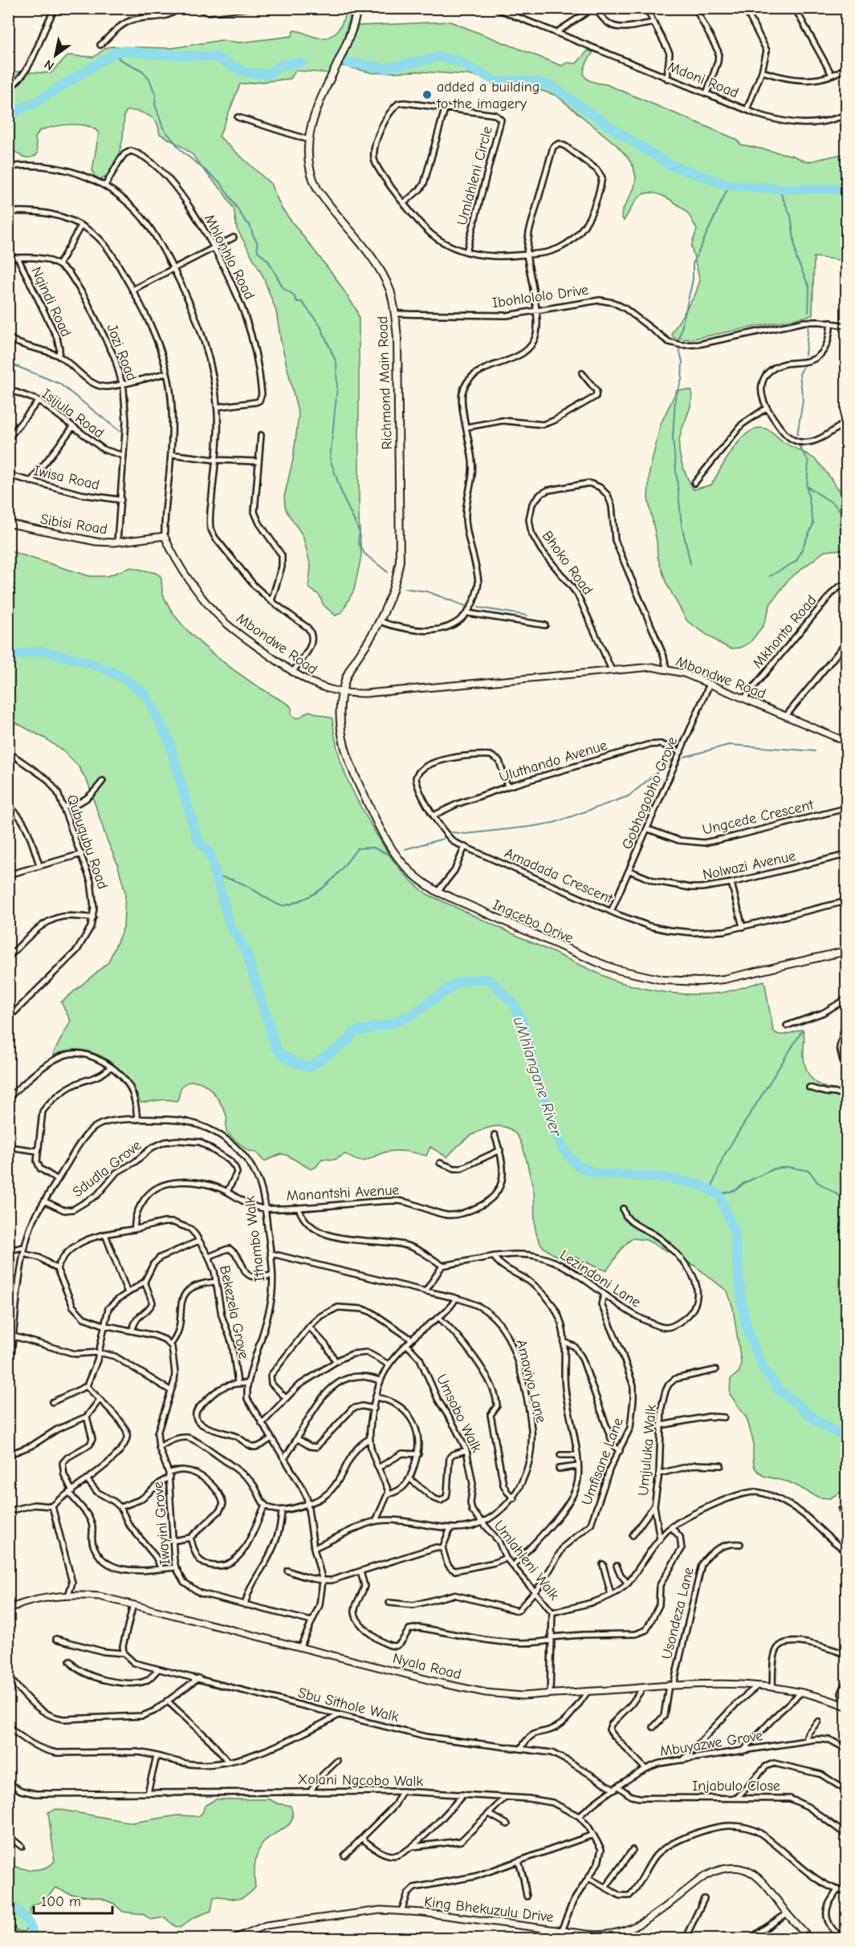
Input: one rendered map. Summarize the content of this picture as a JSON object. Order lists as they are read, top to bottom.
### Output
{
  "streets": {
    "main road": ["Richmond Main Road", "Ingcebo Drive"],
    "street": [
      "Mdoni Road",
      "Umlahleni Circle",
      "Mhlonhlo Road",
      "Ibohlololo Drive",
      "Nqindi Road",
      "Jozi Road",
      "Isijula Road",
      "Iwisa Road",
      "Sibisi Road",
      "Bhoko Road",
      "Mkhonto Road",
      "Mbondwe Road",
      "Uluthando Avenue",
      "Gobhogobho Grove",
      "Ungcede Crescent",
      "Qubuqubu Road",
      "Nolwazi Avenue",
      "Amadada Crescent",
      "Sdudla Grove",
      "Manantshi Avenue",
      "Ithambo Walk",
      "Lezindoni Lane",
      "Bekezela Grove",
      "Amaviyo Lane",
      "Umsobo Walk",
      "Umjuluka Walk",
      "Umfisane Lane",
      "Iwayini Grove",
      "Umlahleni Walk",
      "Usondeza Lane",
      "Nyala Road",
      "Sbu Sithole Walk",
      "Mbuyazwe Grove",
      "Xolani Ngcobo Walk",
      "Injabulo Close",
      "King Bhekuzulu Drive"
    ]
  },
  "crossings": [
    ["Ibohlololo Drive", "Richmond Main Road"],
    ["Nqindi Road", "Jozi Road"],
    ["Jozi Road", "Isijula Road"],
    ["Jozi Road", "Iwisa Road"],
    ["Jozi Road", "Sibisi Road"],
    ["Richmond Main Road", "Mbondwe Road"],
    ["Richmond Main Road", "Ingcebo Drive"],
    ["Sibisi Road", "Mbondwe Road"],
    ["Bhoko Road", "Mbondwe Road"],
    ["Mkhonto Road", "Mbondwe Road"],
    ["Mbondwe Road", "Gobhogobho Grove"],
    ["Mbondwe Road", "Ingcebo Drive"],
    ["Uluthando Avenue", "Gobhogobho Grove"],
    ["Uluthando Avenue", "Amadada Crescent"],
    ["Gobhogobho Grove", "Ungcede Crescent"],
    ["Gobhogobho Grove", "Nolwazi Avenue"],
    ["Gobhogobho Grove", "Amadada Crescent"],
    ["Sdudla Grove", "Ithambo Walk"],
    ["Manantshi Avenue", "Ithambo Walk"],
    ["Ithambo Walk", "Amaviyo Lane"],
    ["Ithambo Walk", "Iwayini Grove"],
    ["Ithambo Walk", "Nyala Road"],
    ["Lezindoni Lane", "Umfisane Lane"],
    ["Amaviyo Lane", "Umsobo Walk"],
    ["Amaviyo Lane", "Umlahleni Walk"],
    ["Umsobo Walk", "Umlahleni Walk"],
    ["Umfisane Lane", "Umlahleni Walk"],
    ["Usondeza Lane", "Nyala Road"],
    ["Sbu Sithole Walk", "Mbuyazwe Grove"],
    ["Sbu Sithole Walk", "Injabulo Close"],
    ["Mbuyazwe Grove", "Xolani Ngcobo Walk"],
    ["Mbuyazwe Grove", "Injabulo Close"],
    ["Xolani Ngcobo Walk", "King Bhekuzulu Drive"]
  ],
  "water": ["uMhlangane River"],
  "places": ["added a building to the imagery"],
  "scale_bar": "100 m",
  "north": "bottom left"
}
